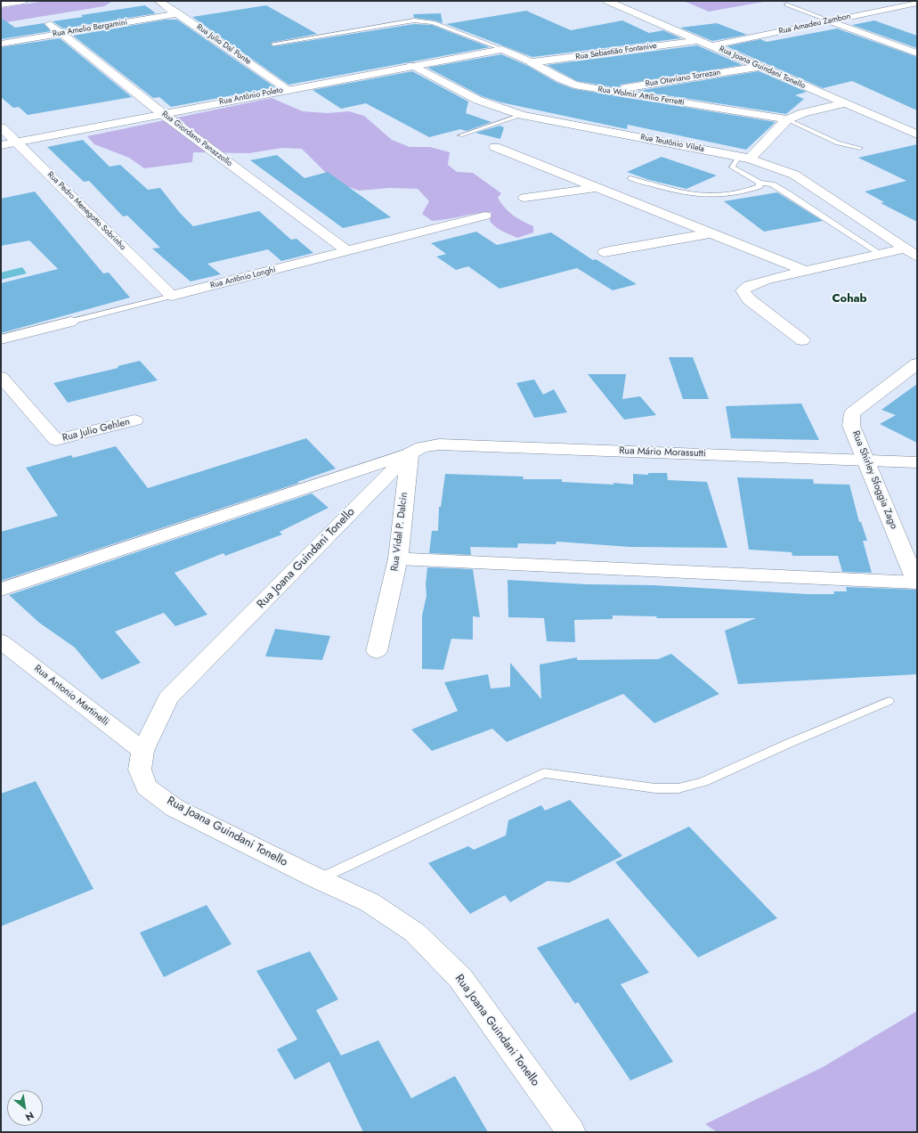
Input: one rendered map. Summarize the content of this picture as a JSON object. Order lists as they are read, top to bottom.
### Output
{
  "streets": {
    "street": [
      "Rua Amadeu Zambon",
      "Rua Amelio Bergamini",
      "Rua Julio Dal Ponte",
      "Rua Sebastião Fontanive",
      "Rua Joana Guindani Tonello",
      "Rua Otaviano Torrezan",
      "Rua Antônio Poleto",
      "Rua Wolmir Attílio Ferretti",
      "Rua Giordano Panazzollo",
      "Rua Teutônio Vilela",
      "Rua Pedro Menegotto Sobrinho",
      "Rua Antônio Longhi",
      "Rua Julio Gehlen",
      "Rua Mário Morassutti",
      "Rua Shirley Sfoggia Zago",
      "Rua Vidal P. Dalcin",
      "Rua Antonio Martinelli"
    ]
  },
  "crossings": [
    ["Rua Amadeu Zambon", "Rua Joana Guindani Tonello"],
    ["Rua Amelio Bergamini", "Rua Julio Dal Ponte"],
    ["Rua Amelio Bergamini", "Rua Giordano Panazzollo"],
    ["Rua Julio Dal Ponte", "Rua Antônio Poleto"],
    ["Rua Sebastião Fontanive", "Rua Joana Guindani Tonello"],
    ["Rua Sebastião Fontanive", "Rua Wolmir Attílio Ferretti"],
    ["Rua Joana Guindani Tonello", "Rua Otaviano Torrezan"],
    ["Rua Joana Guindani Tonello", "Rua Mário Morassutti"],
    ["Rua Joana Guindani Tonello", "Rua Vidal P. Dalcin"],
    ["Rua Joana Guindani Tonello", "Rua Antonio Martinelli"],
    ["Rua Otaviano Torrezan", "Rua Wolmir Attílio Ferretti"],
    ["Rua Antônio Poleto", "Rua Wolmir Attílio Ferretti"],
    ["Rua Antônio Poleto", "Rua Giordano Panazzollo"],
    ["Rua Antônio Poleto", "Rua Teutônio Vilela"],
    ["Rua Antônio Poleto", "Rua Pedro Menegotto Sobrinho"],
    ["Rua Giordano Panazzollo", "Rua Antônio Longhi"],
    ["Rua Pedro Menegotto Sobrinho", "Rua Antônio Longhi"],
    ["Rua Mário Morassutti", "Rua Shirley Sfoggia Zago"],
    ["Rua Mário Morassutti", "Rua Vidal P. Dalcin"]
  ],
  "districts": ["Cohab"],
  "north": "bottom right"
}
